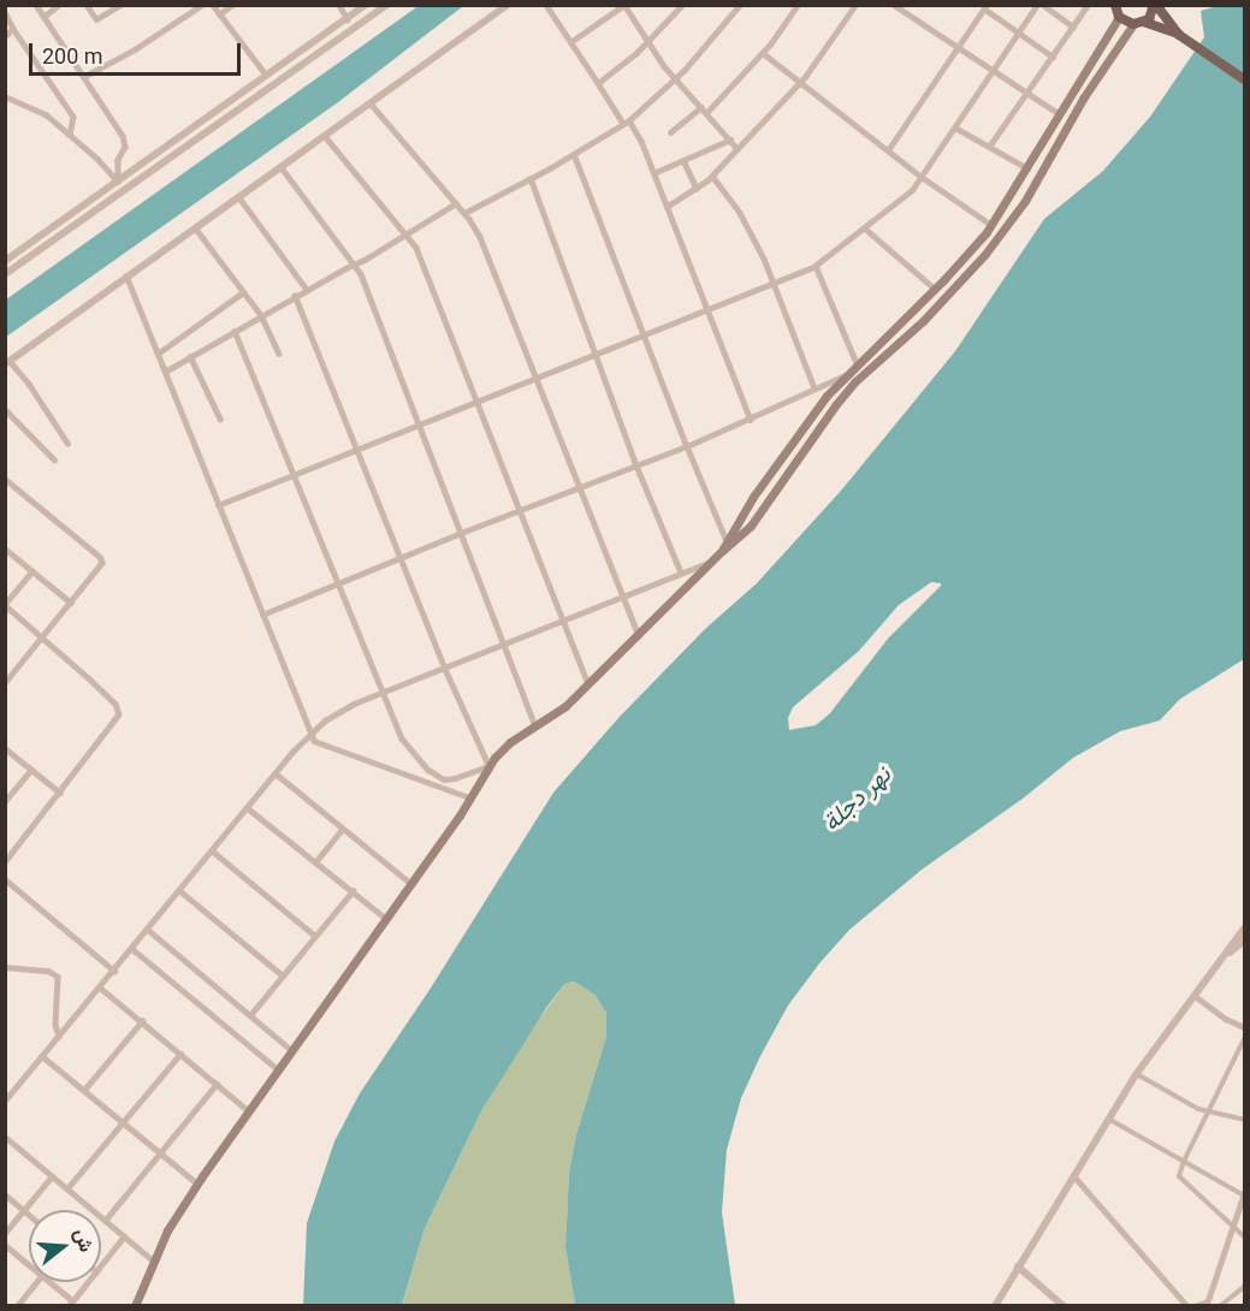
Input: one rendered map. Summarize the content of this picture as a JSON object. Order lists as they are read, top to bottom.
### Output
{
  "water": ["نهر دجلة"],
  "scale_bar": "200 m",
  "north": "right"
}
